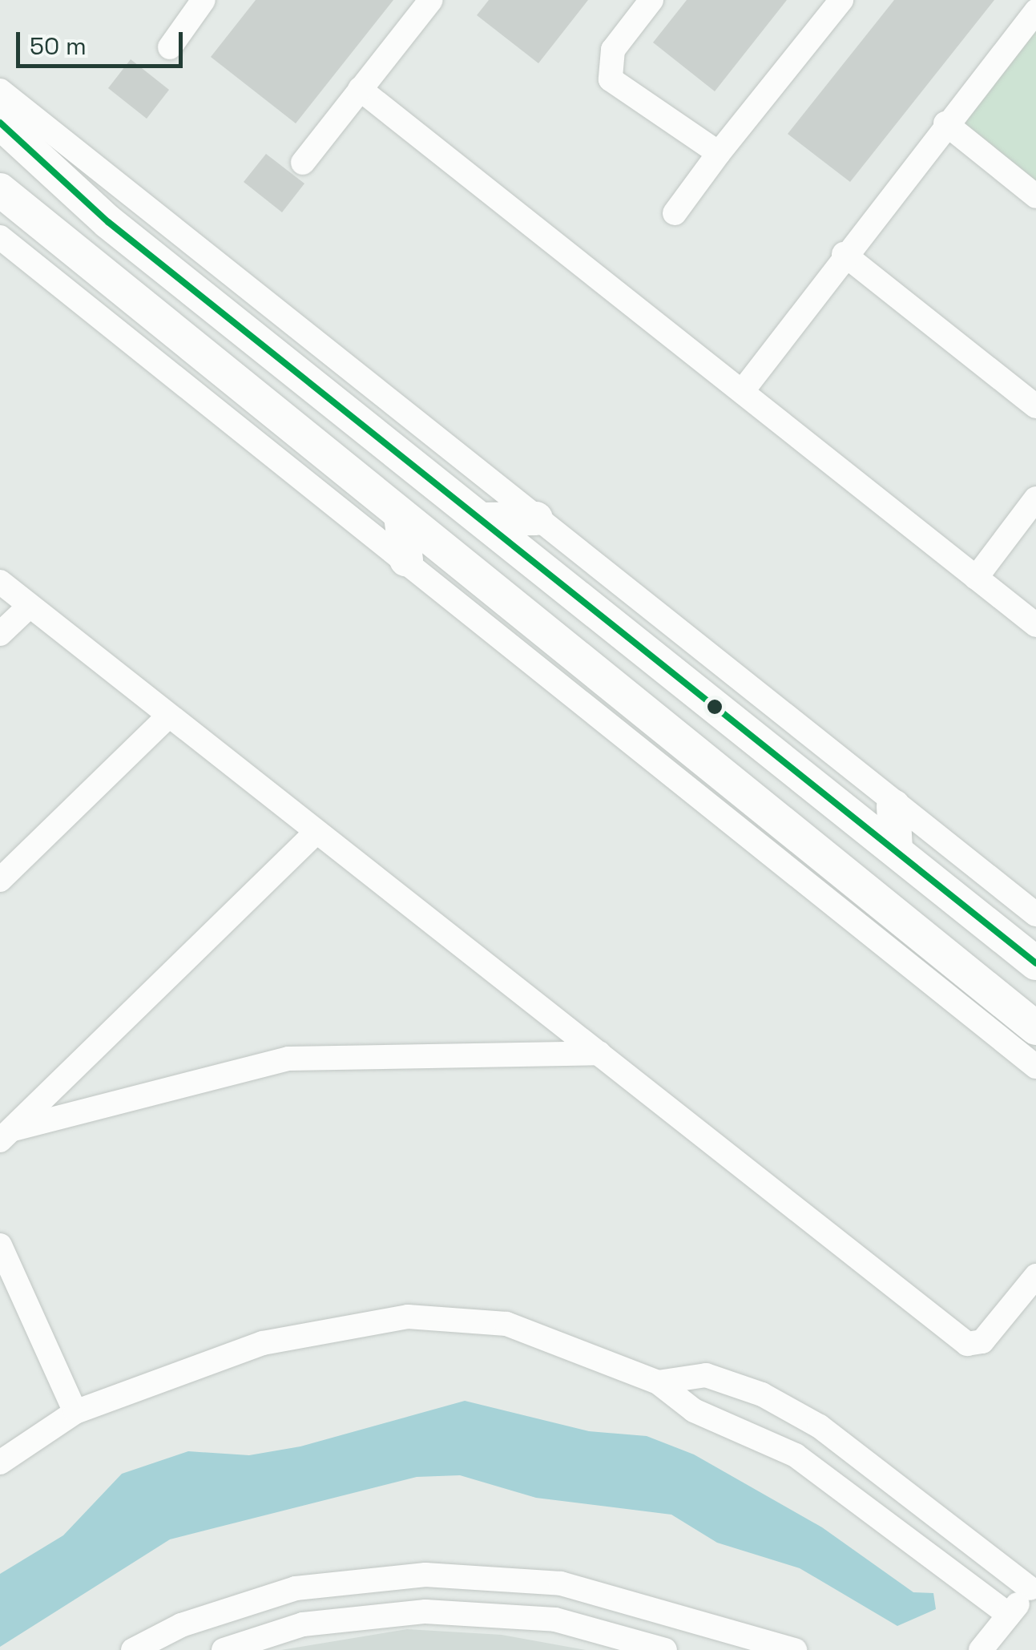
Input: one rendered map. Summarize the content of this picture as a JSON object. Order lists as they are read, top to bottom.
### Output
{
  "scale_bar": "50 m"
}
